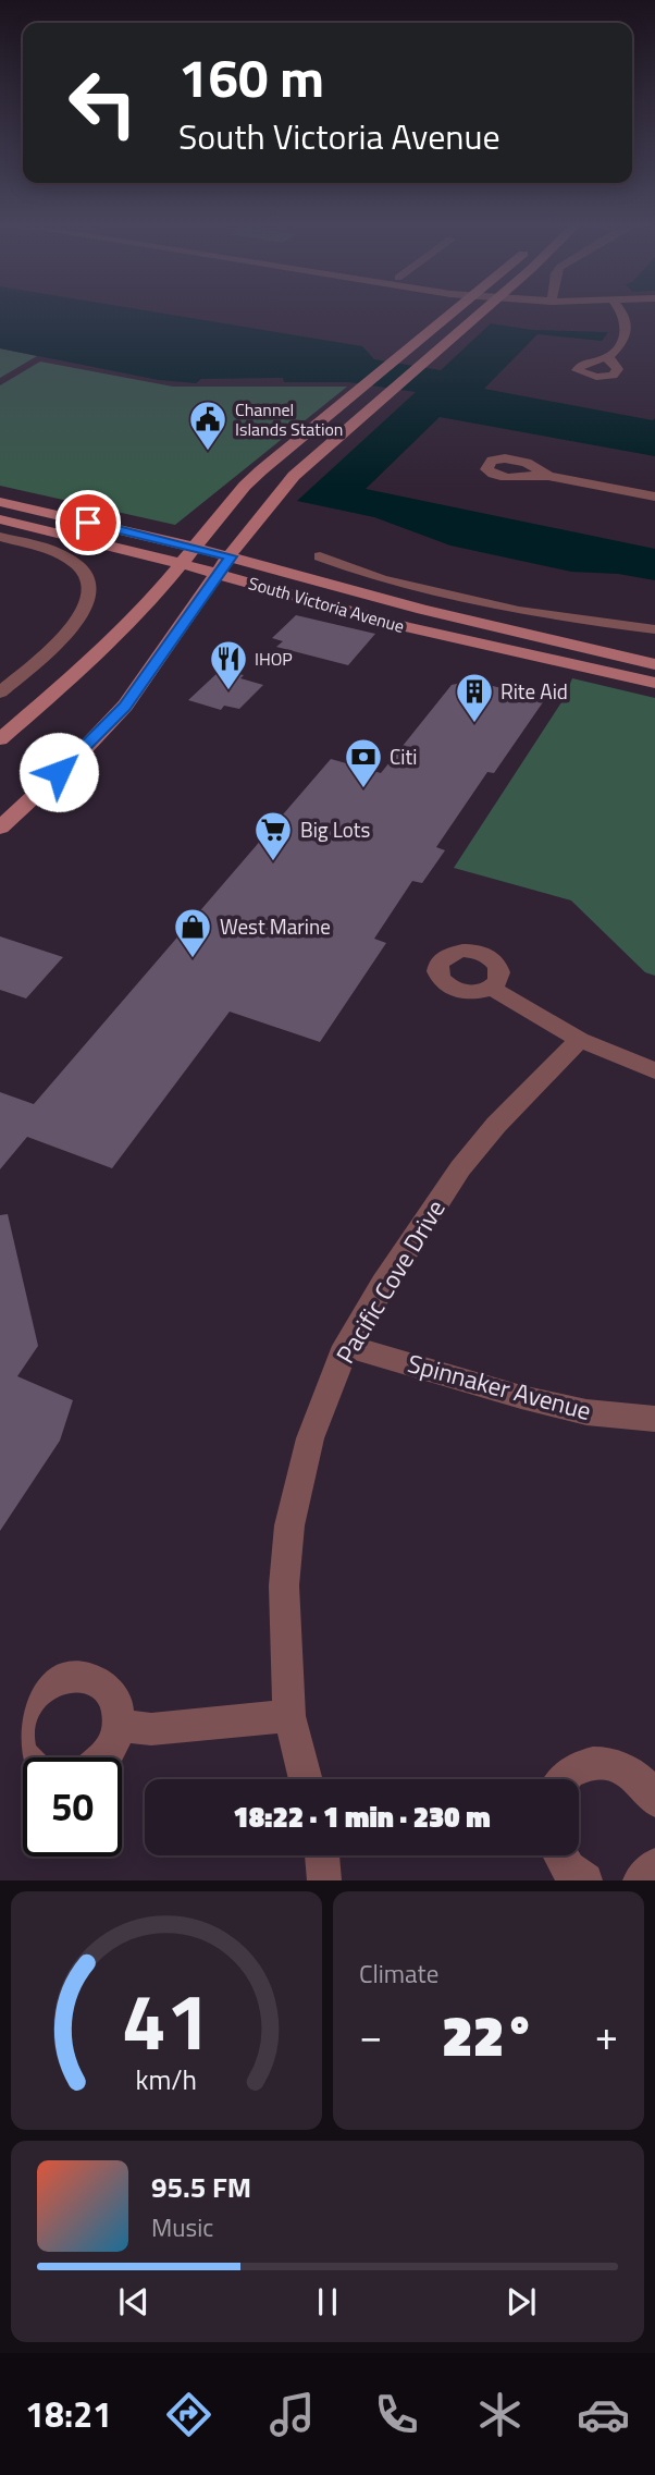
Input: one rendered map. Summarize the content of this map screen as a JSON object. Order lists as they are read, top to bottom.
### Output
{
  "streets": {
    "main road": ["South Victoria Avenue"],
    "street": ["Pacific Cove Drive", "Spinnaker Avenue"]
  },
  "crossings": [
    ["Pacific Cove Drive", "Spinnaker Avenue"]
  ],
  "places": {
    "public building": ["Channel Islands Station"],
    "restaurant": ["IHOP"],
    "building": ["Rite Aid"],
    "bank": ["Citi"],
    "supermarket": ["Big Lots"],
    "shop": ["West Marine"]
  },
  "page": {
    "turn": ["160 m", "South Victoria Avenue"],
    "limit": "50",
    "trip": "18:22 · 1 min · 230 m",
    "tile": "Climate",
    "heat": ["−", "22°", "+"],
    "song": ["95.5 FM", "Music"],
    "tabs": "18:21",
    "gauge": ["41", "km/h"]
  }
}
